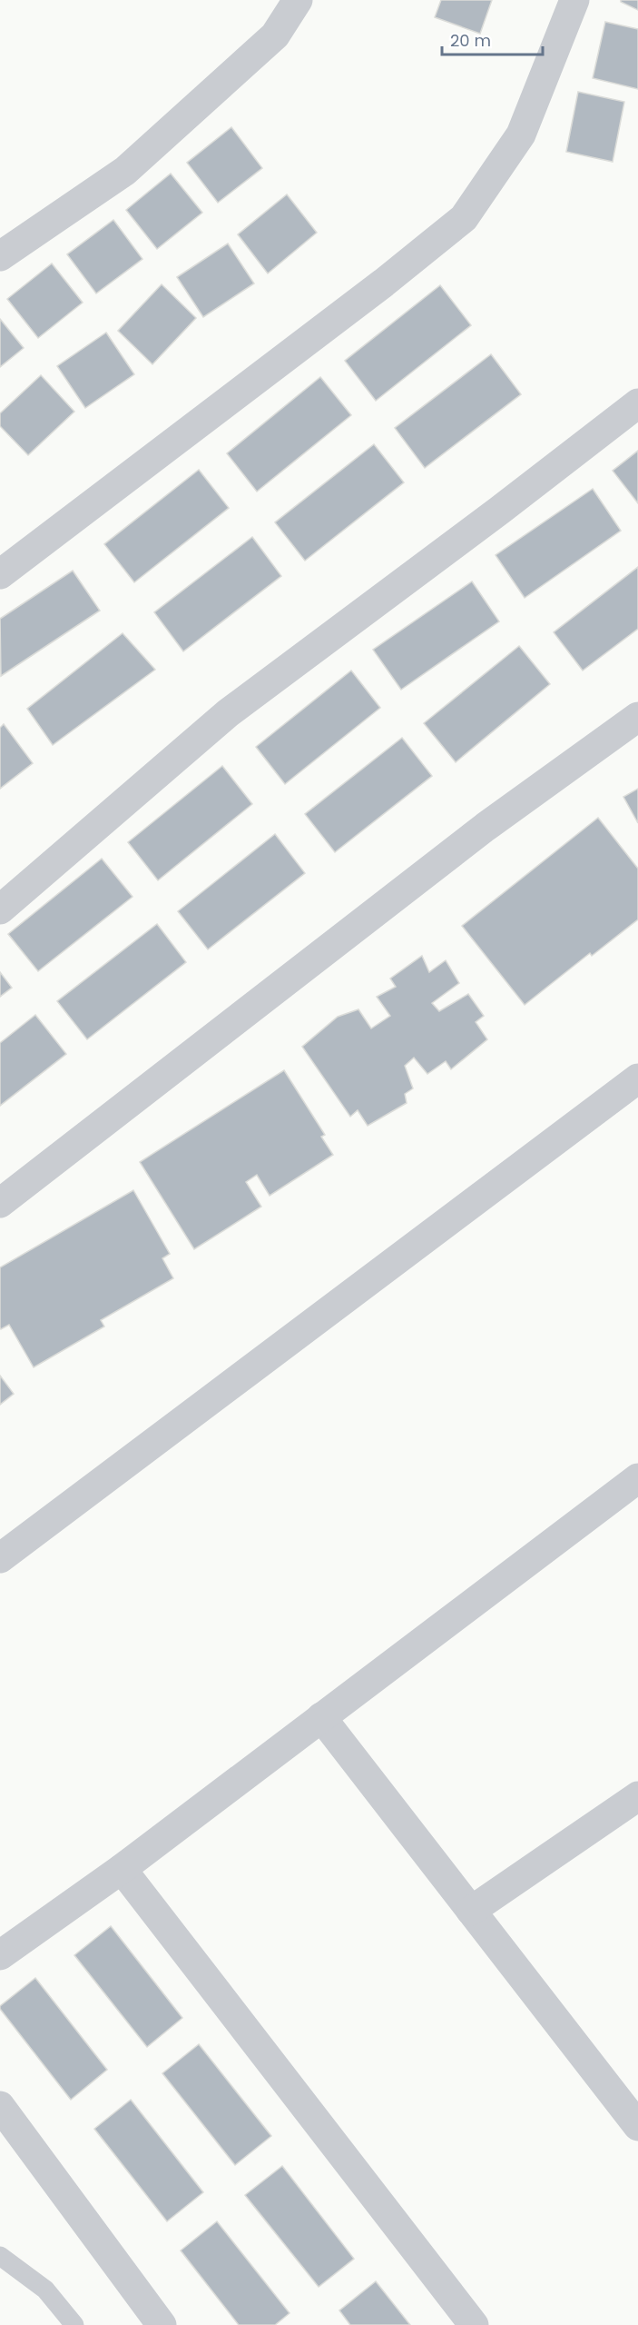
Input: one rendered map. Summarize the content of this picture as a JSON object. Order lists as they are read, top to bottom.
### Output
{
  "scale_bar": "20 m"
}
